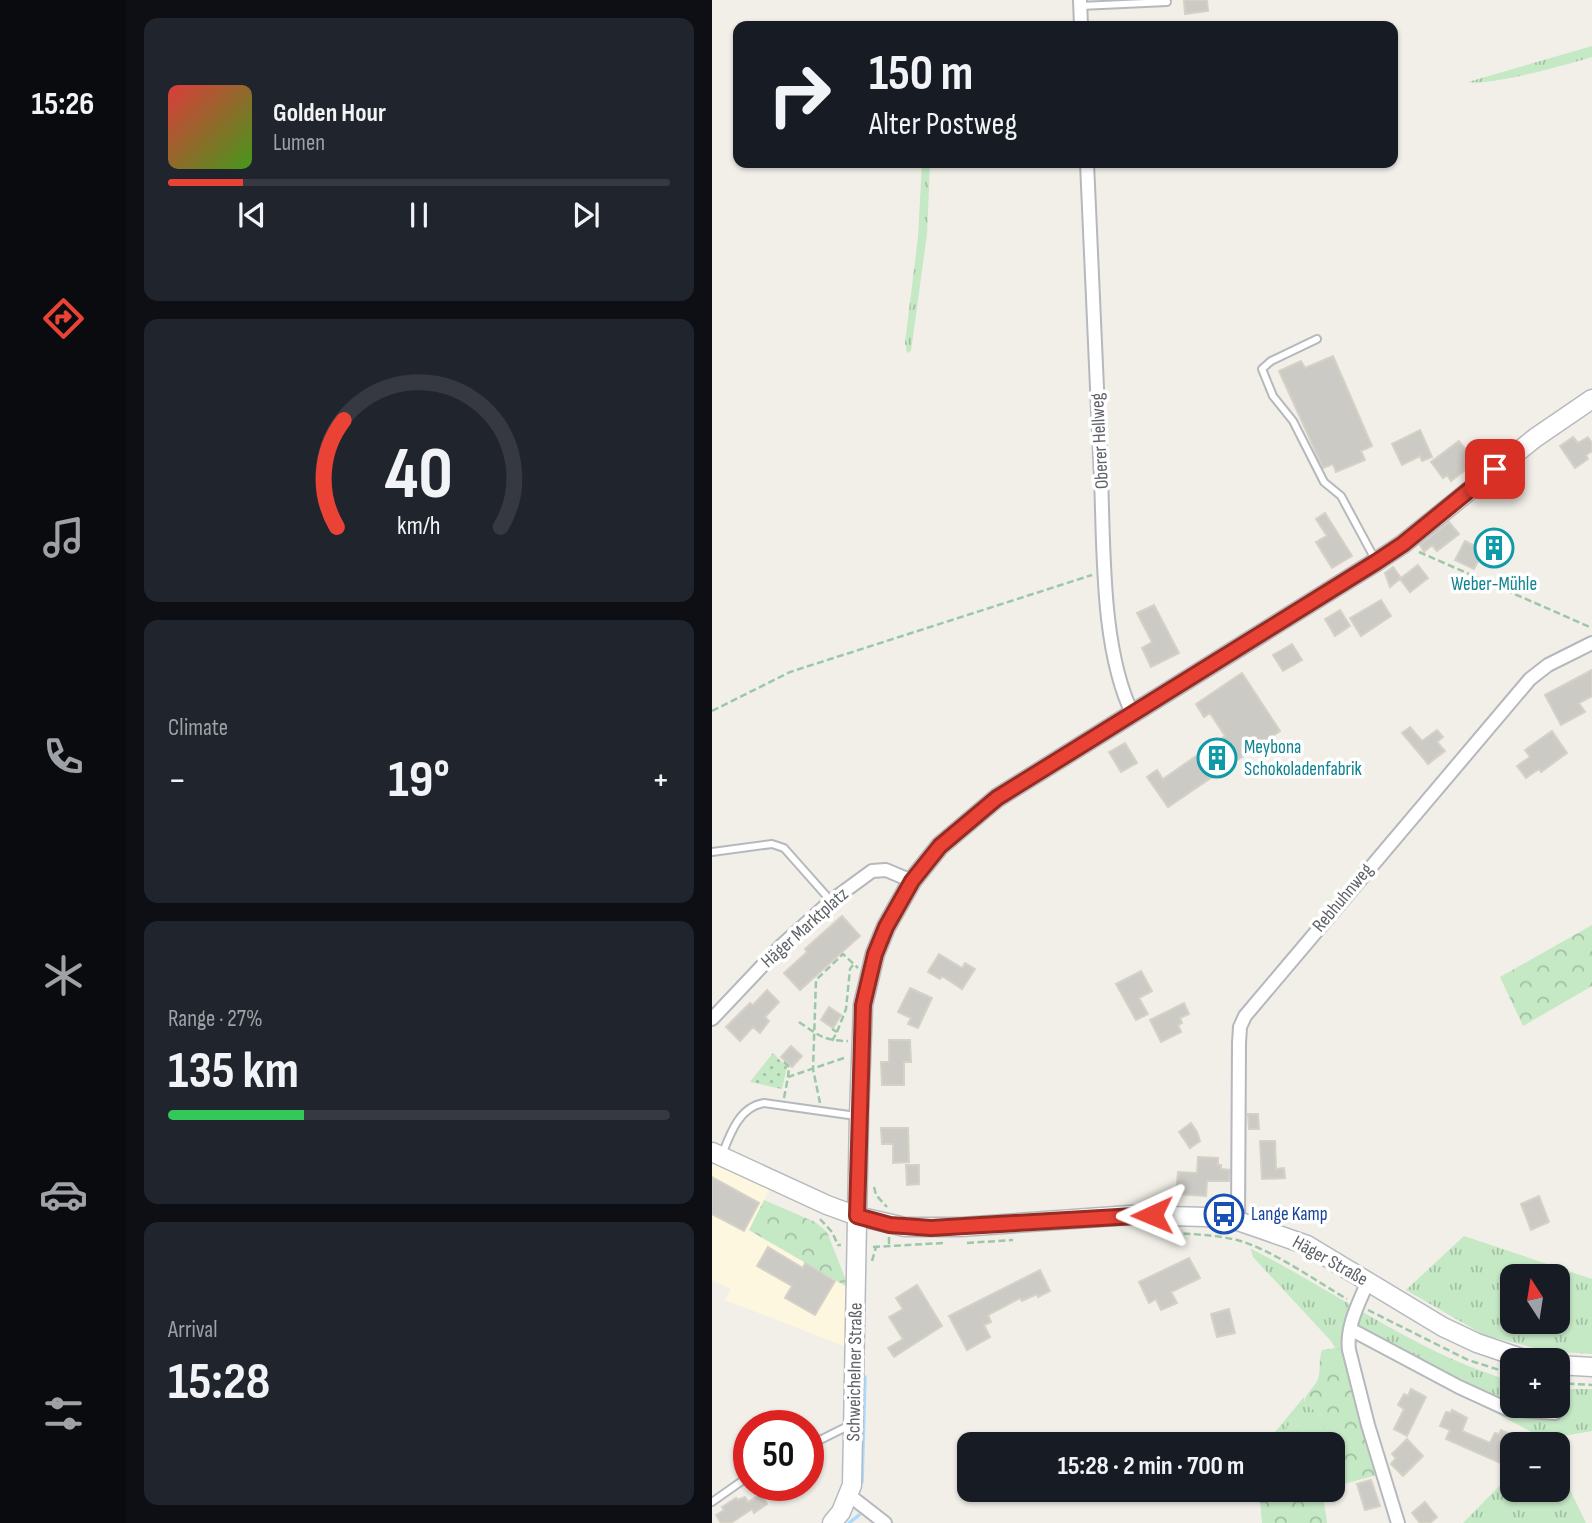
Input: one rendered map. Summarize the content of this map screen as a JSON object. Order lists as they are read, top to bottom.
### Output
{
  "streets": {
    "street": [
      "Oberer Hellweg",
      "Rebhuhnweg",
      "Häger Marktplatz",
      "Häger Straße",
      "Schweichelner Straße"
    ]
  },
  "crossings": [
    ["Oberer Hellweg", "Schweichelner Straße"],
    ["Rebhuhnweg", "Häger Straße"],
    ["Häger Marktplatz", "Schweichelner Straße"],
    ["Häger Straße", "Schweichelner Straße"]
  ],
  "places": {
    "building": ["Weber-Mühle", "Meybona Schokoladenfabrik"],
    "bus stop": ["Lange Kamp"]
  },
  "north": "top",
  "page": {
    "tabs": "15:26",
    "turn": ["150 m", "Alter Postweg"],
    "song": ["Golden Hour", "Lumen"],
    "tile": [
      "Climate",
      ["Range · 27%", "135 km"],
      ["Arrival", "15:28"]
    ],
    "heat": ["−", "19°", "+"],
    "map_buttons": ["+", "−"],
    "limit": "50",
    "trip": "15:28 · 2 min · 700 m",
    "gauge": ["40", "km/h"]
  }
}
